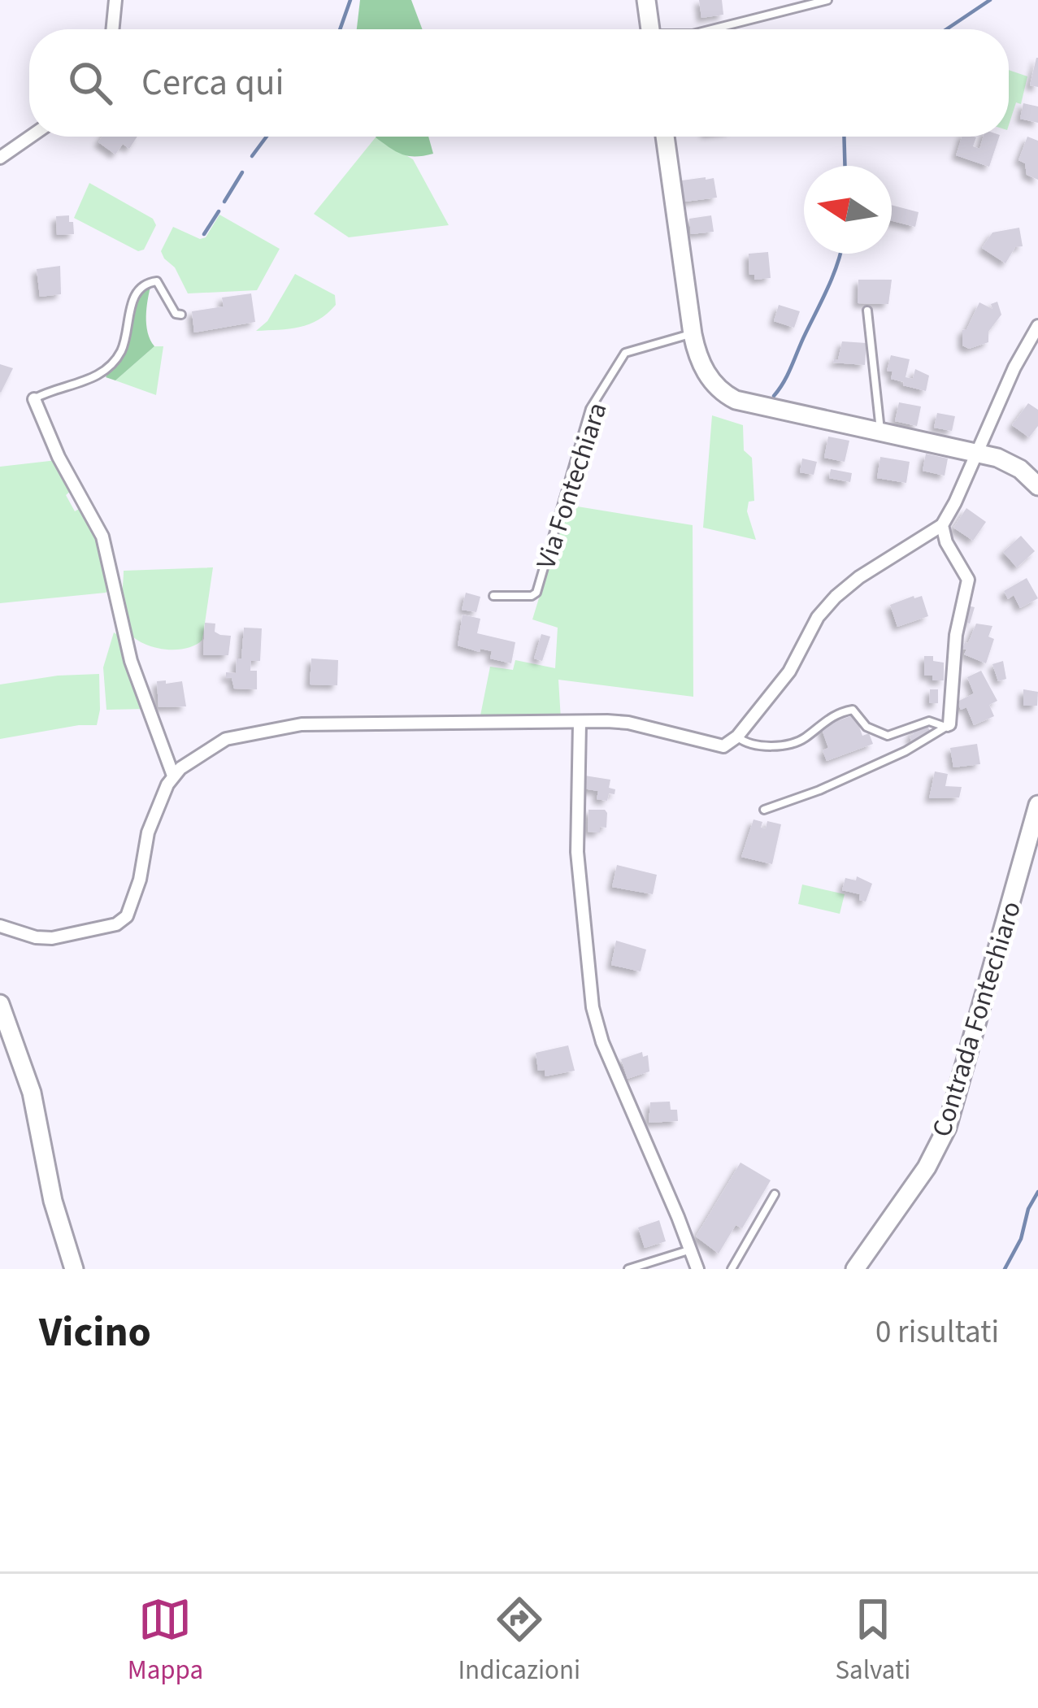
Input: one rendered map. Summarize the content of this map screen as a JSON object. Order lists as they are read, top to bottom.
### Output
{
  "streets": {
    "main road": ["Contrada Fontechiaro"],
    "lane": ["Via Fontechiara"]
  },
  "north": "left",
  "page": {
    "search": "Cerca qui",
    "heading": ["Vicino", "0 risultati"],
    "nav": ["Mappa", "Indicazioni", "Salvati"]
  }
}
